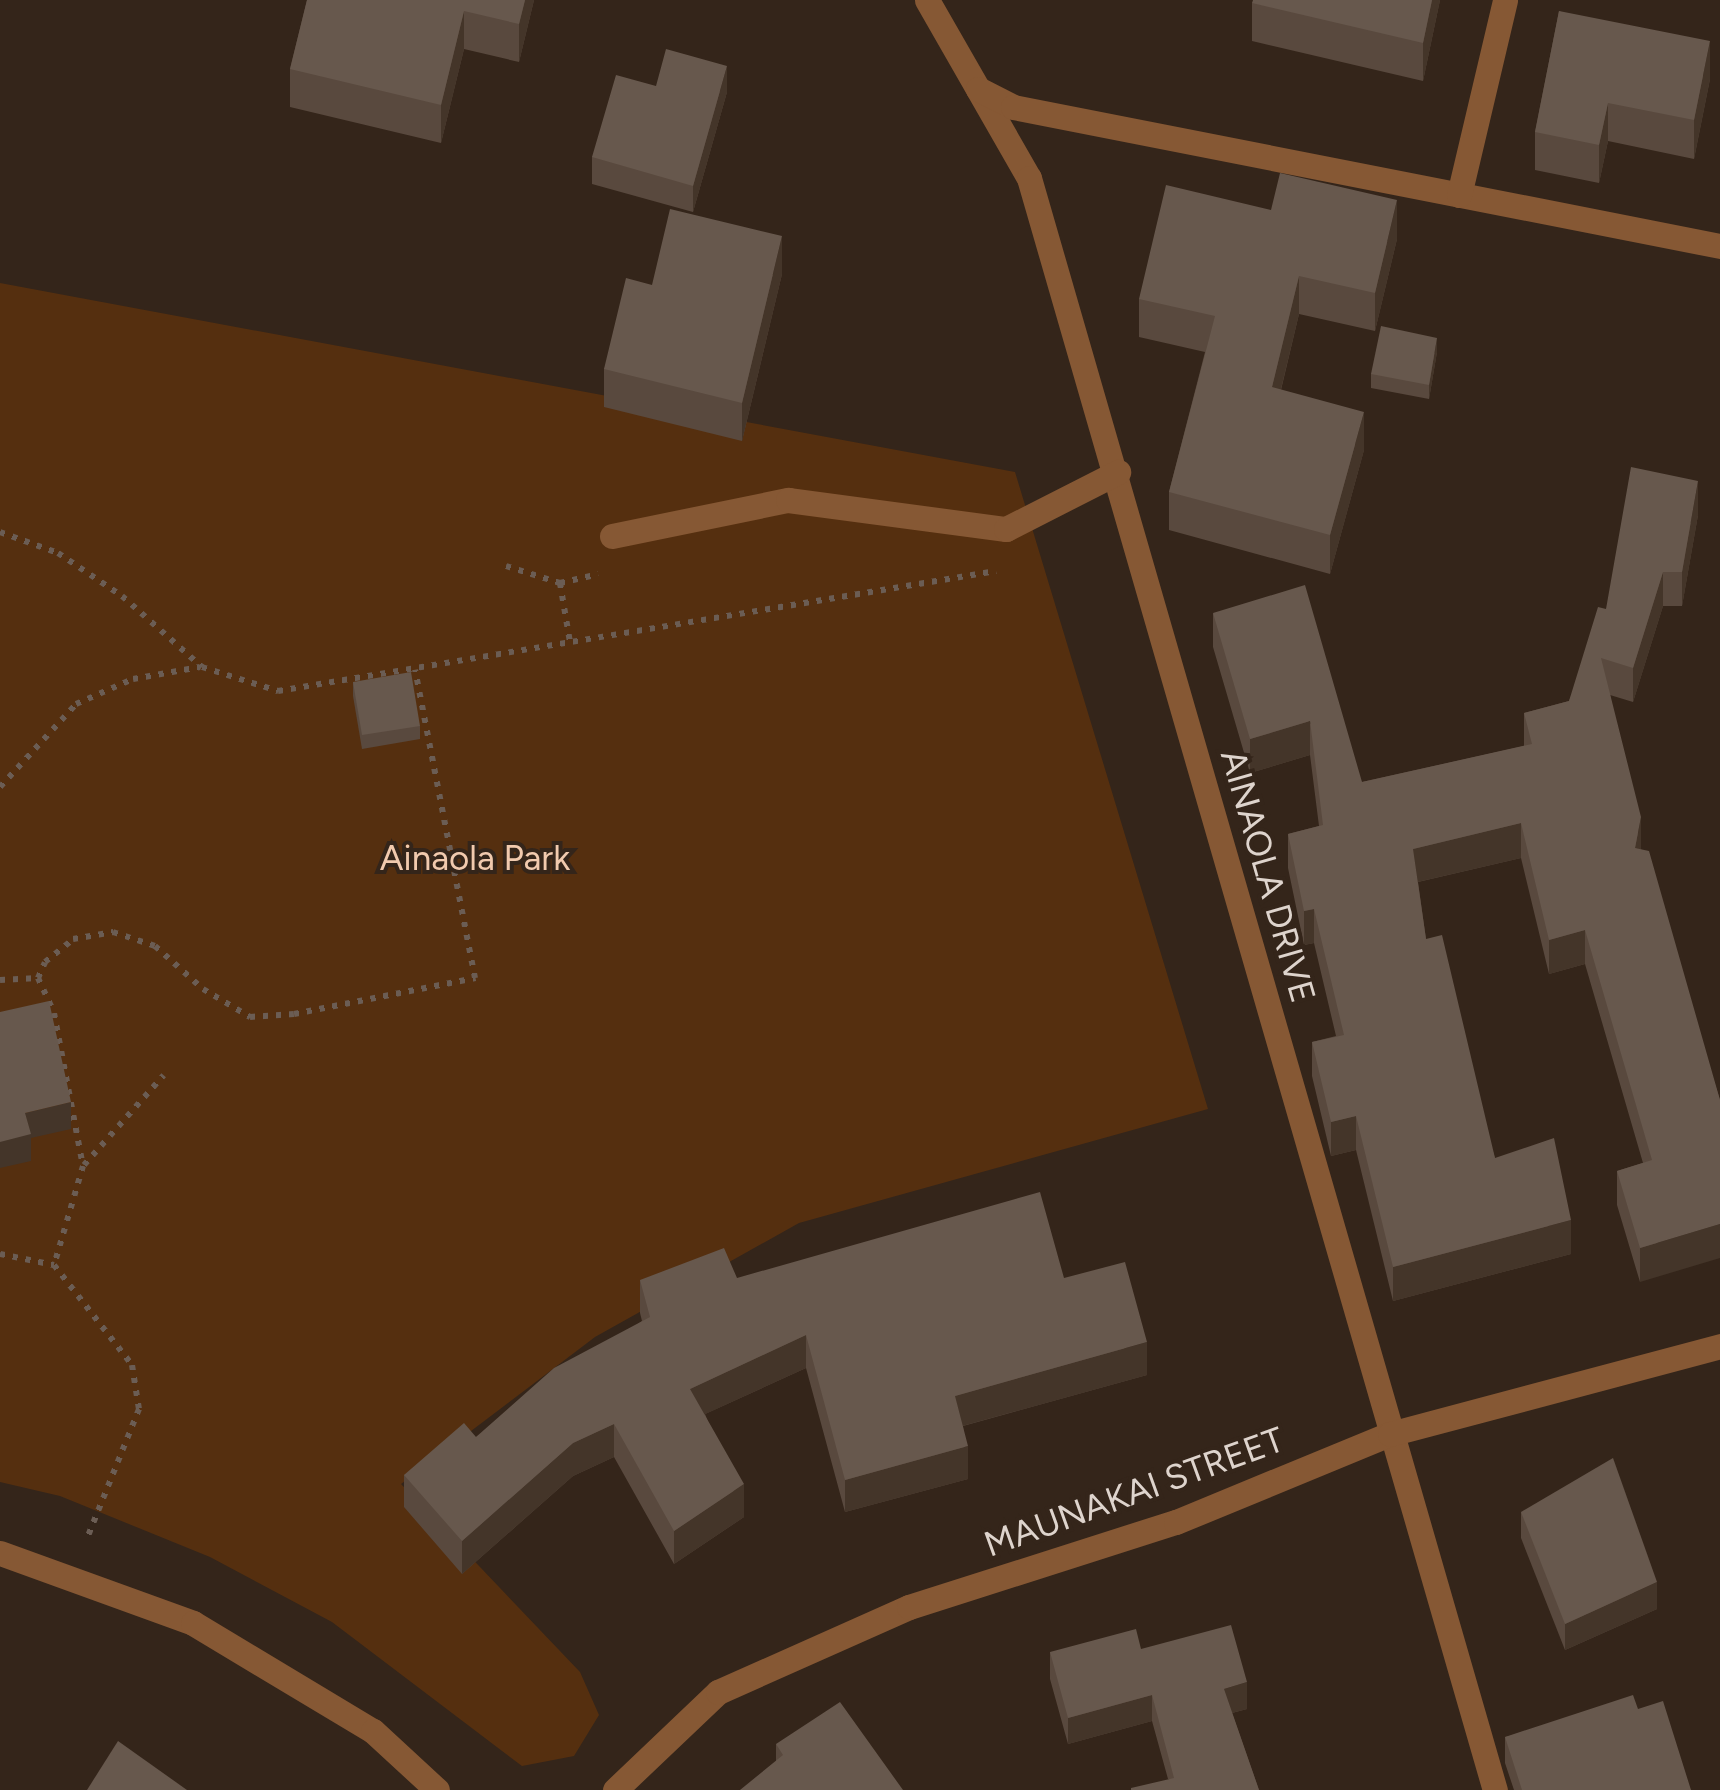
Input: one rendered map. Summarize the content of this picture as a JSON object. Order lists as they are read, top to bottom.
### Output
{
  "streets": {
    "street": ["AINAOLA DRIVE", "MAUNAKAI STREET"]
  },
  "crossings": [
    ["AINAOLA DRIVE", "MAUNAKAI STREET"]
  ],
  "parks": ["Ainaola Park"]
}
